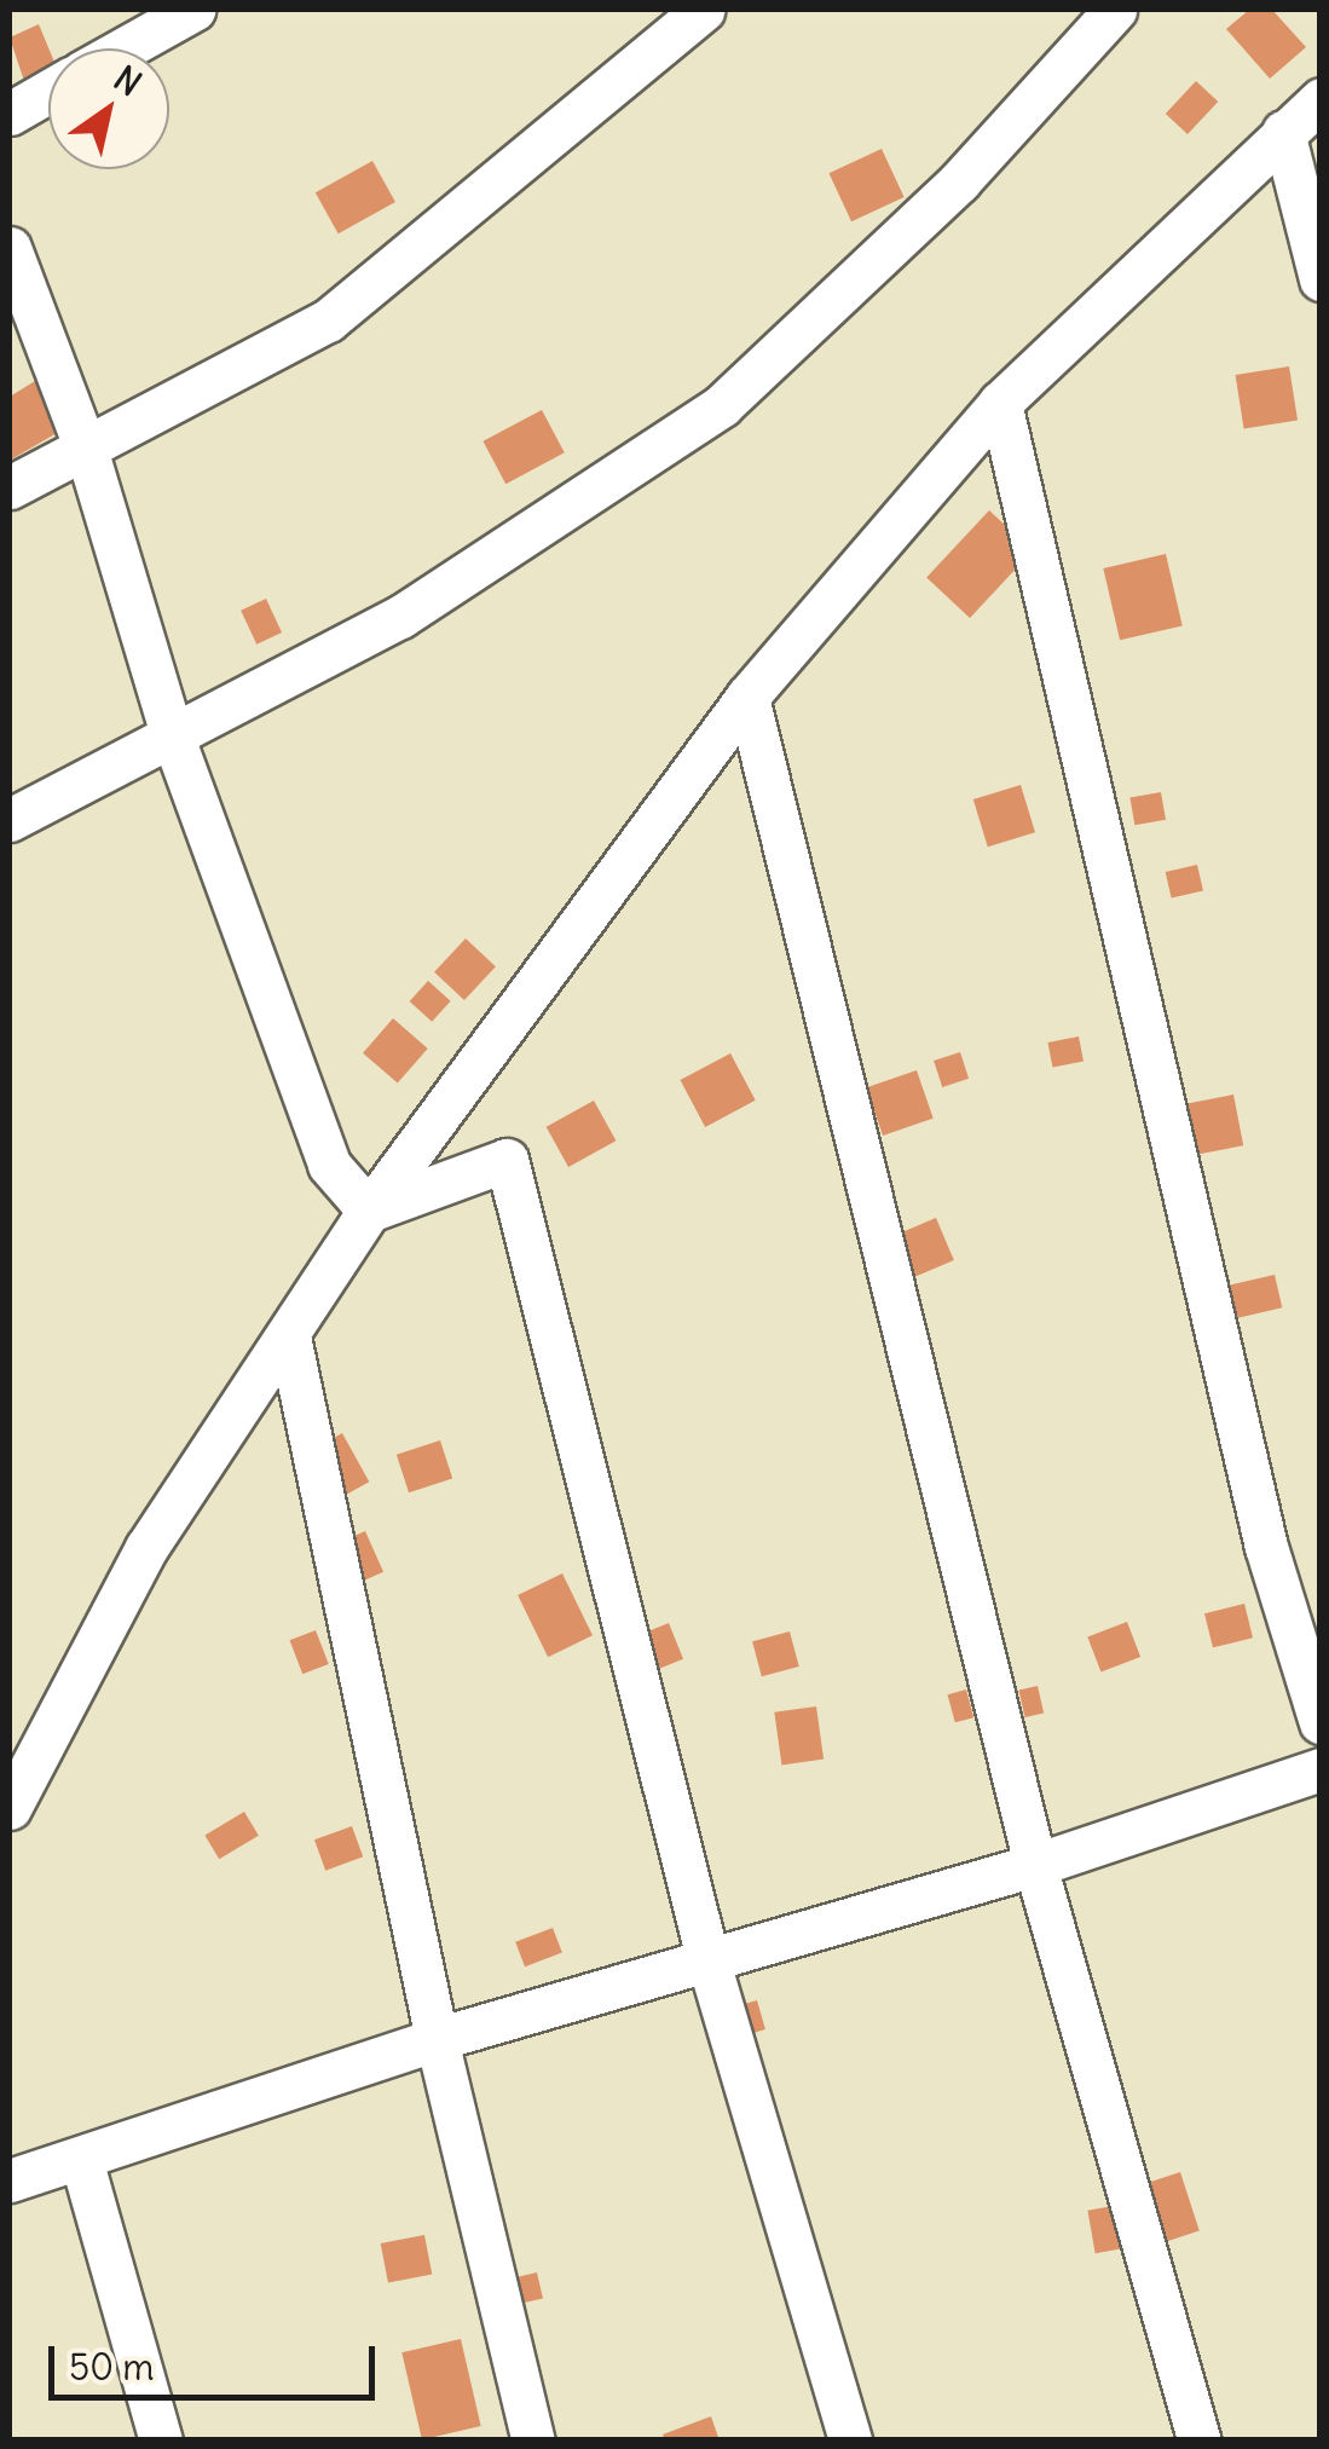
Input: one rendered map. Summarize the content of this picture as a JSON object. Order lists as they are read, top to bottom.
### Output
{
  "scale_bar": "50 m",
  "north": "top right"
}
